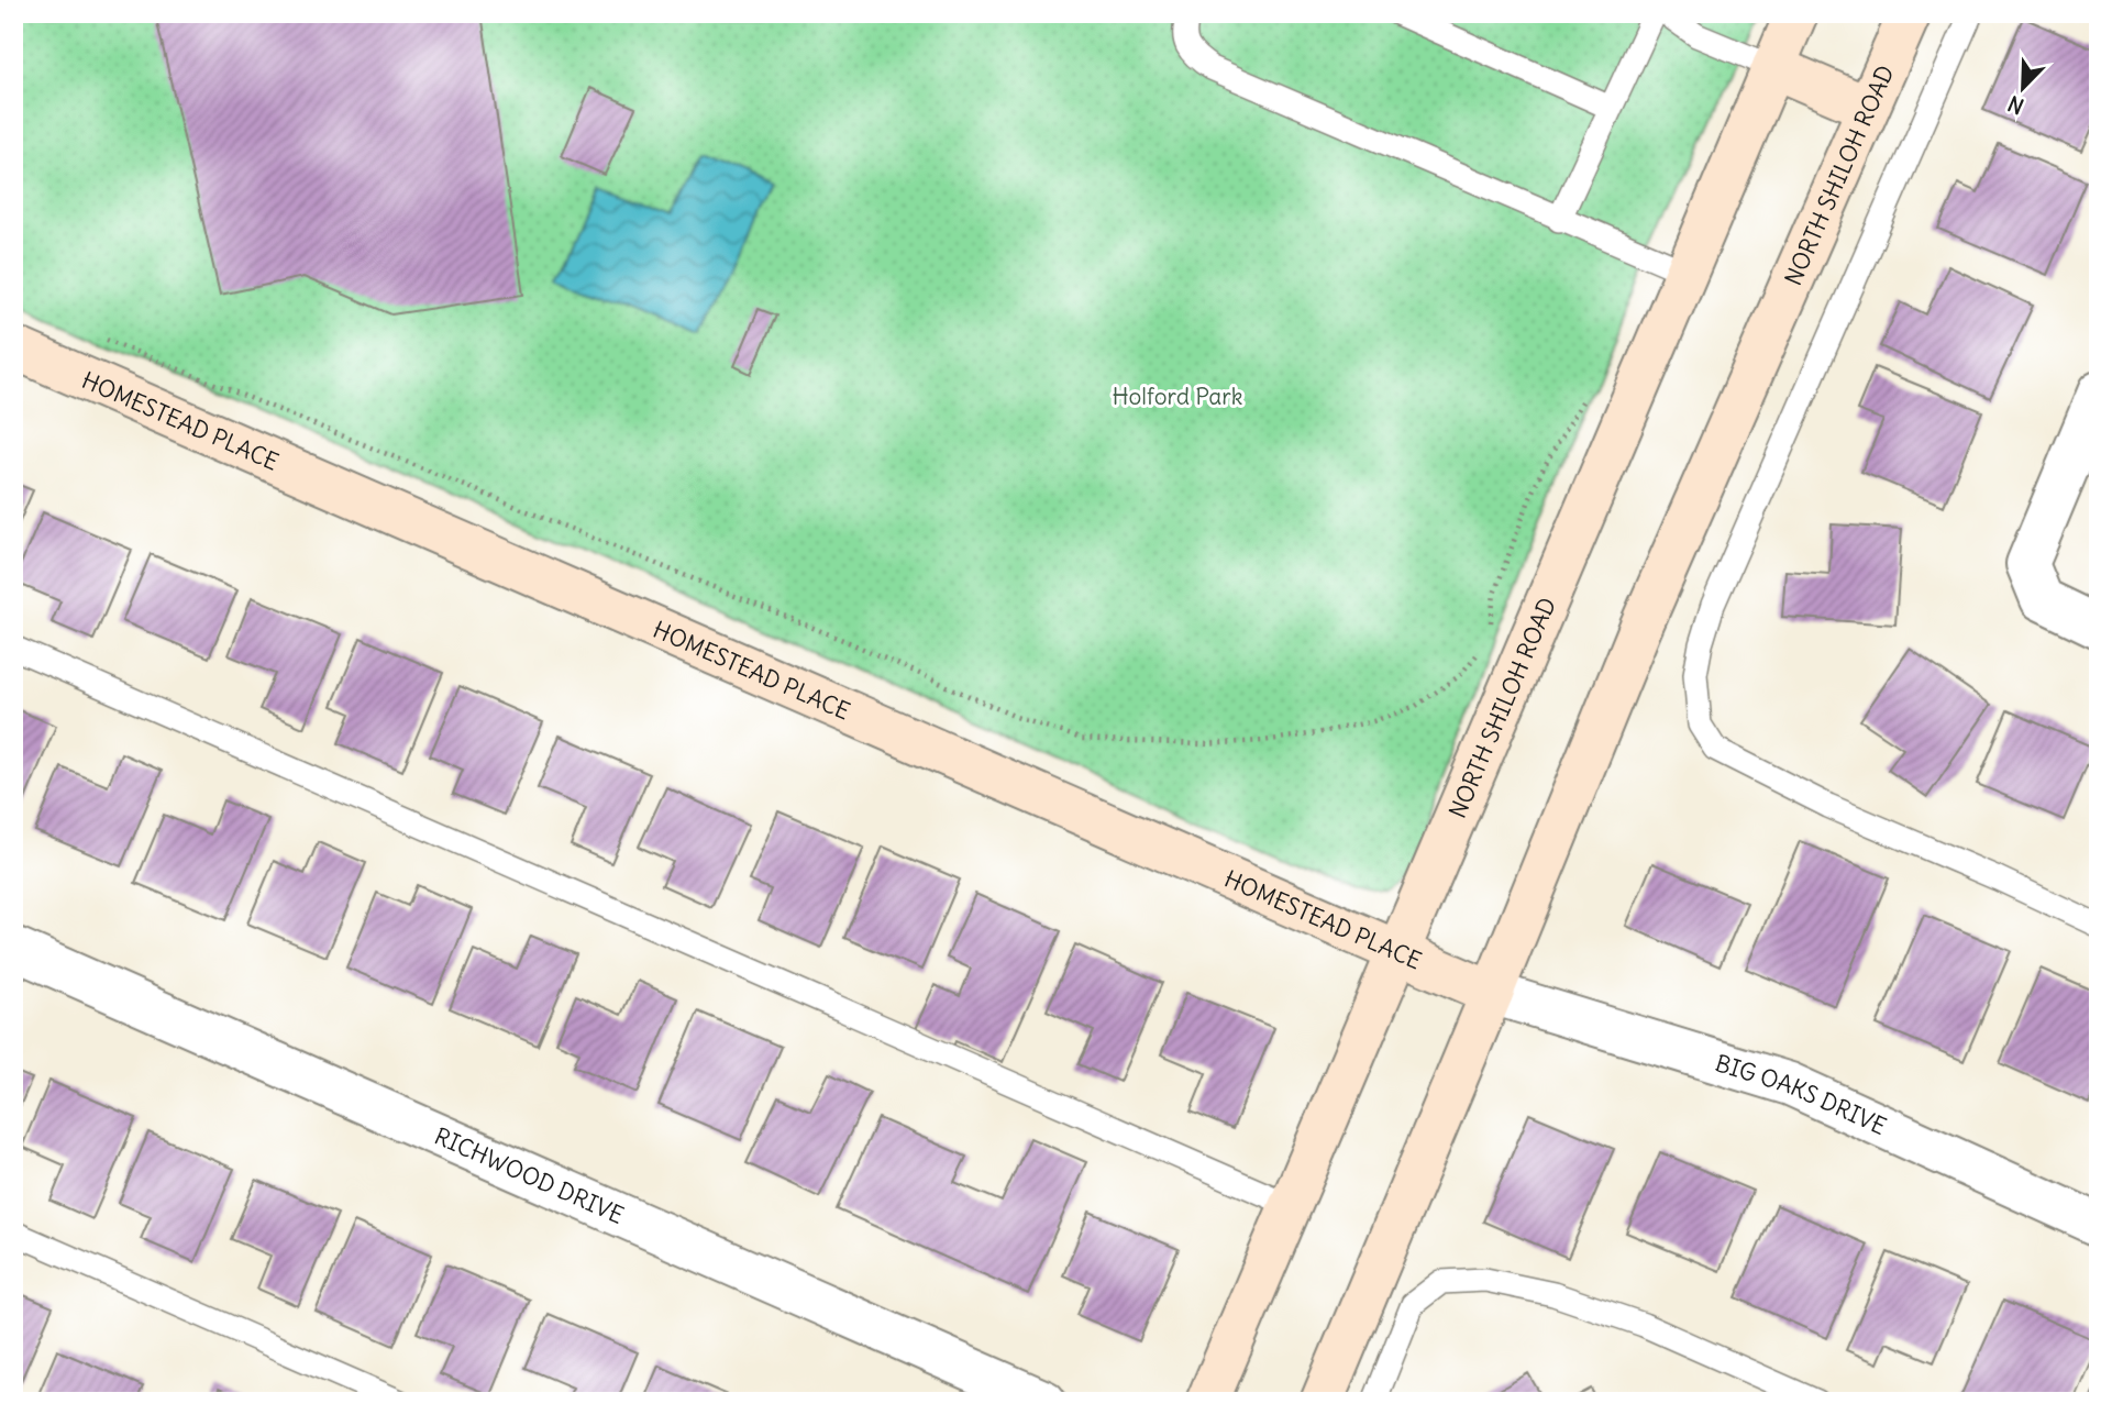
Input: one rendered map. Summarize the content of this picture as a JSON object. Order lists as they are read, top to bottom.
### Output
{
  "streets": {
    "main road": ["NORTH SHILOH ROAD", "HOMESTEAD PLACE"],
    "street": ["BIG OAKS DRIVE", "RICHWOOD DRIVE"]
  },
  "crossings": [
    ["NORTH SHILOH ROAD", "HOMESTEAD PLACE"],
    ["NORTH SHILOH ROAD", "BIG OAKS DRIVE"],
    ["HOMESTEAD PLACE", "BIG OAKS DRIVE"]
  ],
  "parks": ["Holford Park"],
  "north": "bottom left"
}
